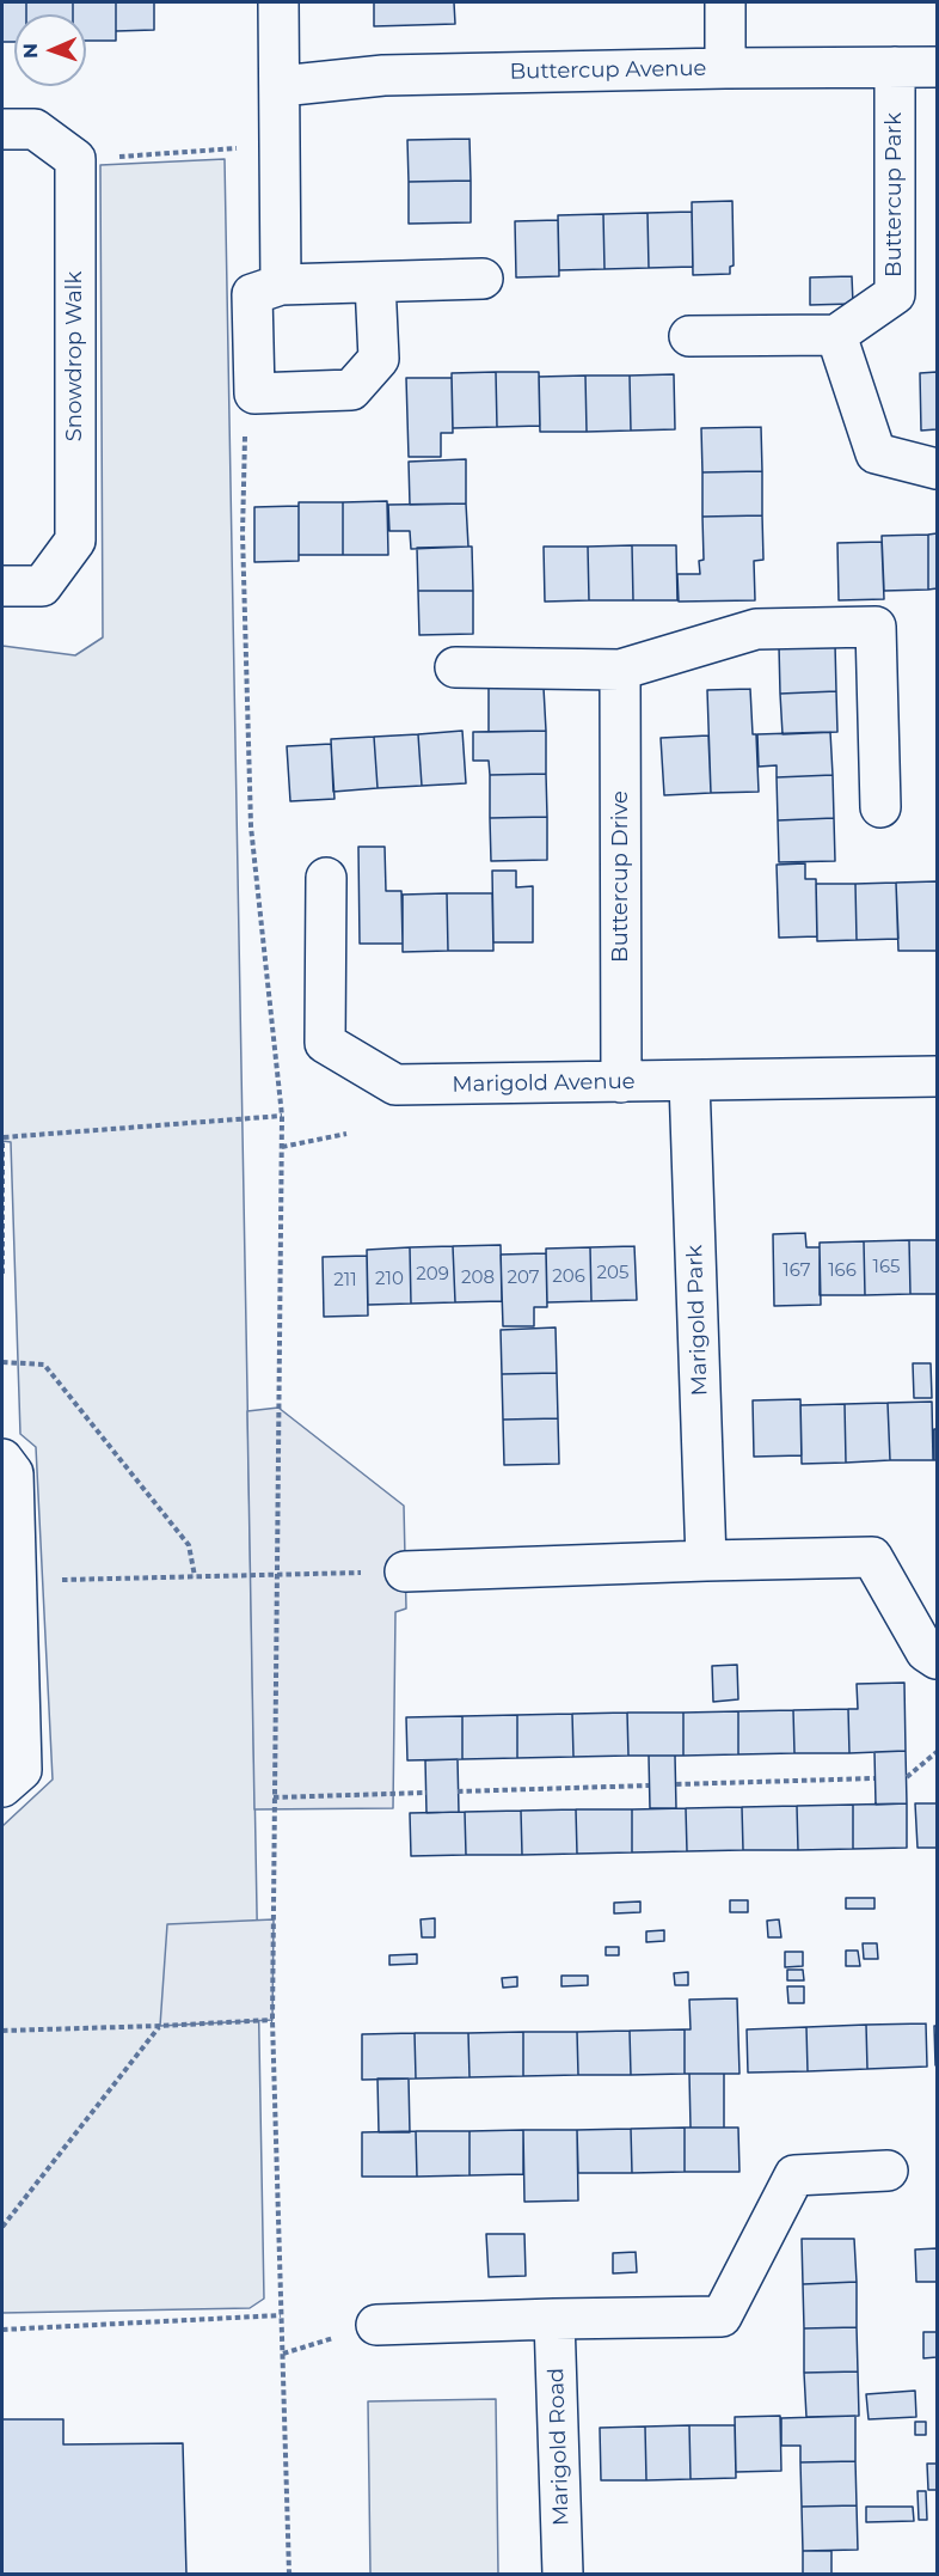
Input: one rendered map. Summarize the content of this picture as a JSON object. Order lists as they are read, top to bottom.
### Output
{
  "streets": {
    "street": [
      "Buttercup Avenue",
      "Buttercup Park",
      "Snowdrop Walk",
      "Buttercup Drive",
      "Marigold Avenue",
      "Marigold Park",
      "Marigold Road"
    ]
  },
  "crossings": [
    ["Buttercup Avenue", "Buttercup Park"],
    ["Buttercup Drive", "Marigold Avenue"],
    ["Marigold Avenue", "Marigold Park"]
  ],
  "house_numbers": [
    "165",
    "167",
    "166",
    "205",
    "209",
    "206",
    "208",
    "207",
    "210",
    "211"
  ],
  "north": "left"
}
